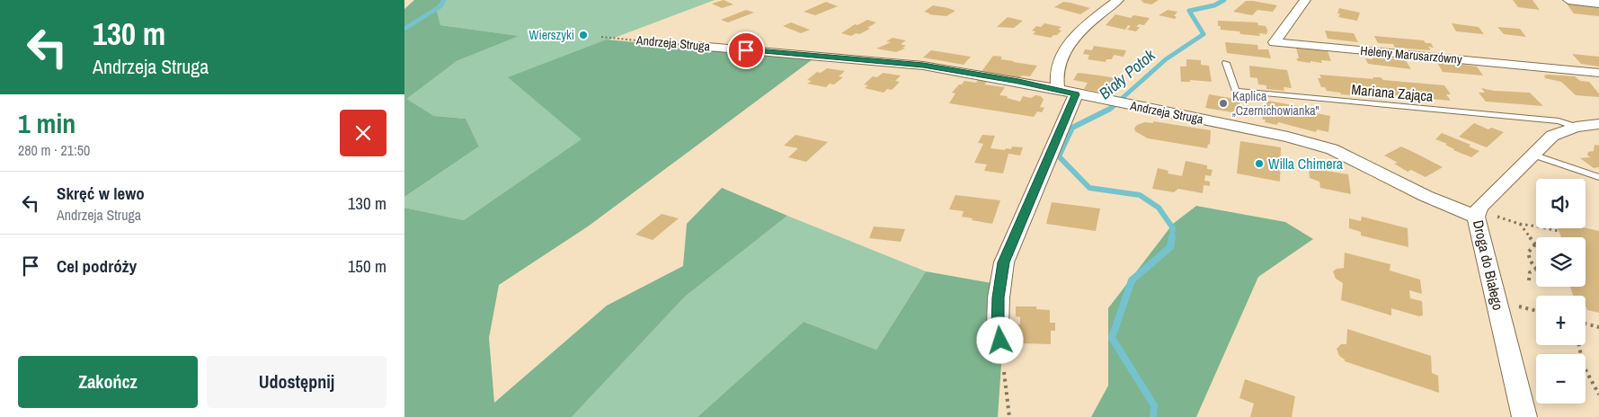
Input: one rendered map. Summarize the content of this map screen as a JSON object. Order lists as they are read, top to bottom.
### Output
{
  "streets": {
    "street": ["Andrzeja Struga", "Heleny Marusarzówny", "Droga do Białego"],
    "lane": ["Mariana Zająca"]
  },
  "crossings": [
    ["Andrzeja Struga", "Droga do Białego"],
    ["Mariana Zająca", "Droga do Białego"]
  ],
  "water": ["Biały Potok"],
  "places": ["Wierszyki", "Kaplica „Czernichowianka\"", "Willa Chimera"],
  "page": {
    "turn": ["130 m", "Andrzeja Struga"],
    "heading": ["1 min", "280 m · 21:50"],
    "list": [
      {
        "name": "Skręć w lewo",
        "note": "Andrzeja Struga",
        "value": "130 m"
      },
      {
        "name": "Cel podróży",
        "value": "150 m"
      }
    ],
    "map_buttons": ["+", "−"],
    "buttons": ["Zakończ", "Udostępnij"]
  }
}
